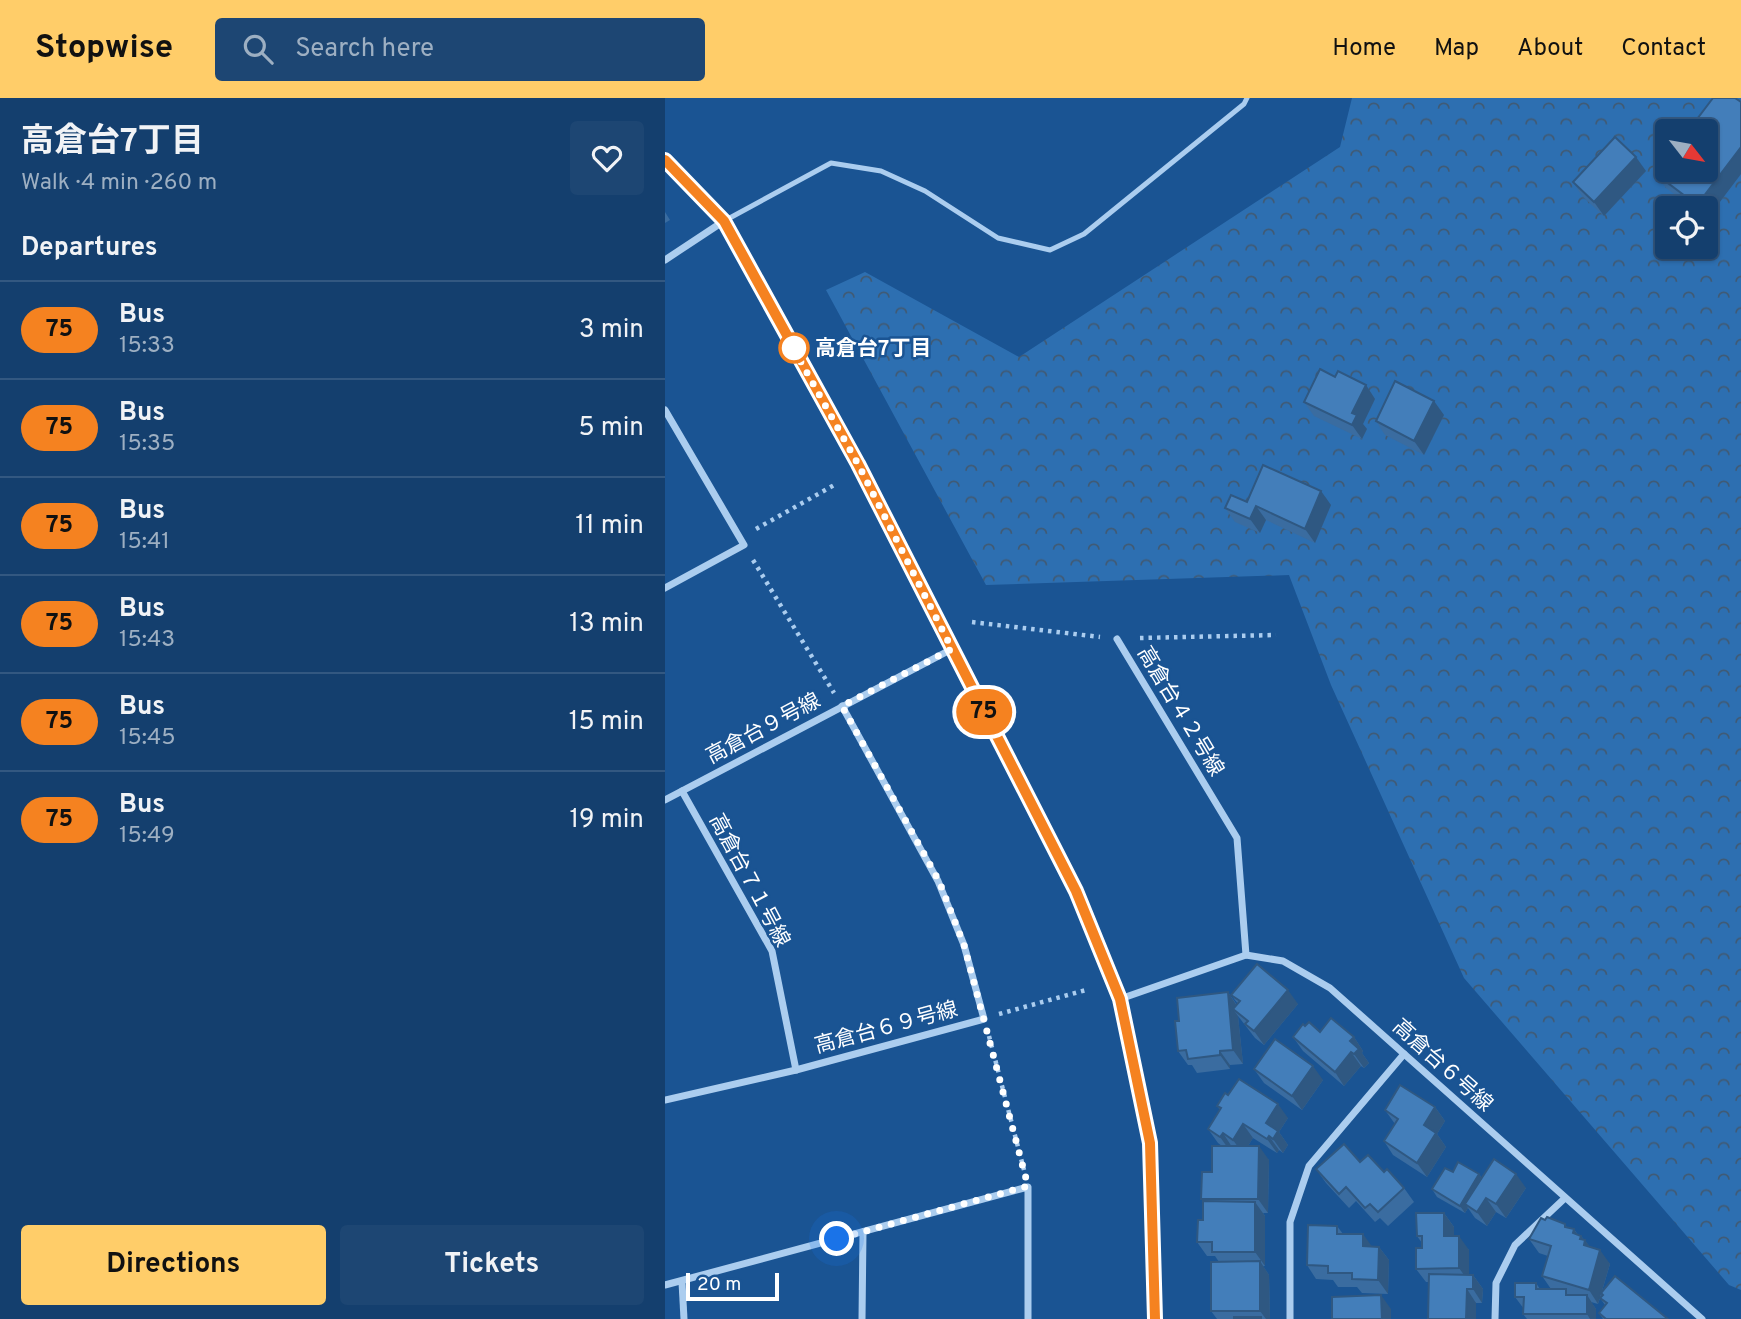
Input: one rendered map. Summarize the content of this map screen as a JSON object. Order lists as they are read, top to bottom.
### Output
{
  "streets": {
    "street": [
      "高倉台４２号線",
      "高倉台９号線",
      "高倉台７１号線",
      "高倉台６９号線",
      "高倉台６号線"
    ]
  },
  "crossings": [
    ["高倉台４２号線", "高倉台６号線"],
    ["高倉台９号線", "高倉台７１号線"],
    ["高倉台９号線", "高倉台６９号線"],
    ["高倉台７１号線", "高倉台６９号線"]
  ],
  "places": ["高倉台7丁目"],
  "lines": ["bus line 75"],
  "scale_bar": "20 m",
  "north": "bottom right",
  "page": {
    "header": "Stopwise",
    "search": "Search here",
    "nav": [
      "Home",
      "Map",
      "About",
      "Contact"
    ],
    "heading": [
      ["高倉台7丁目", "Walk · 4 min · 260 m"],
      "Departures"
    ],
    "on_map": "75",
    "list": [
      {
        "mark": "75",
        "name": "Bus",
        "note": "15:33",
        "value": "3 min"
      },
      {
        "mark": "75",
        "name": "Bus",
        "note": "15:35",
        "value": "5 min"
      },
      {
        "mark": "75",
        "name": "Bus",
        "note": "15:41",
        "value": "11 min"
      },
      {
        "mark": "75",
        "name": "Bus",
        "note": "15:43",
        "value": "13 min"
      },
      {
        "mark": "75",
        "name": "Bus",
        "note": "15:45",
        "value": "15 min"
      },
      {
        "mark": "75",
        "name": "Bus",
        "note": "15:49",
        "value": "19 min"
      }
    ],
    "buttons": ["Directions", "Tickets"],
    "scale": "20 m"
  }
}
